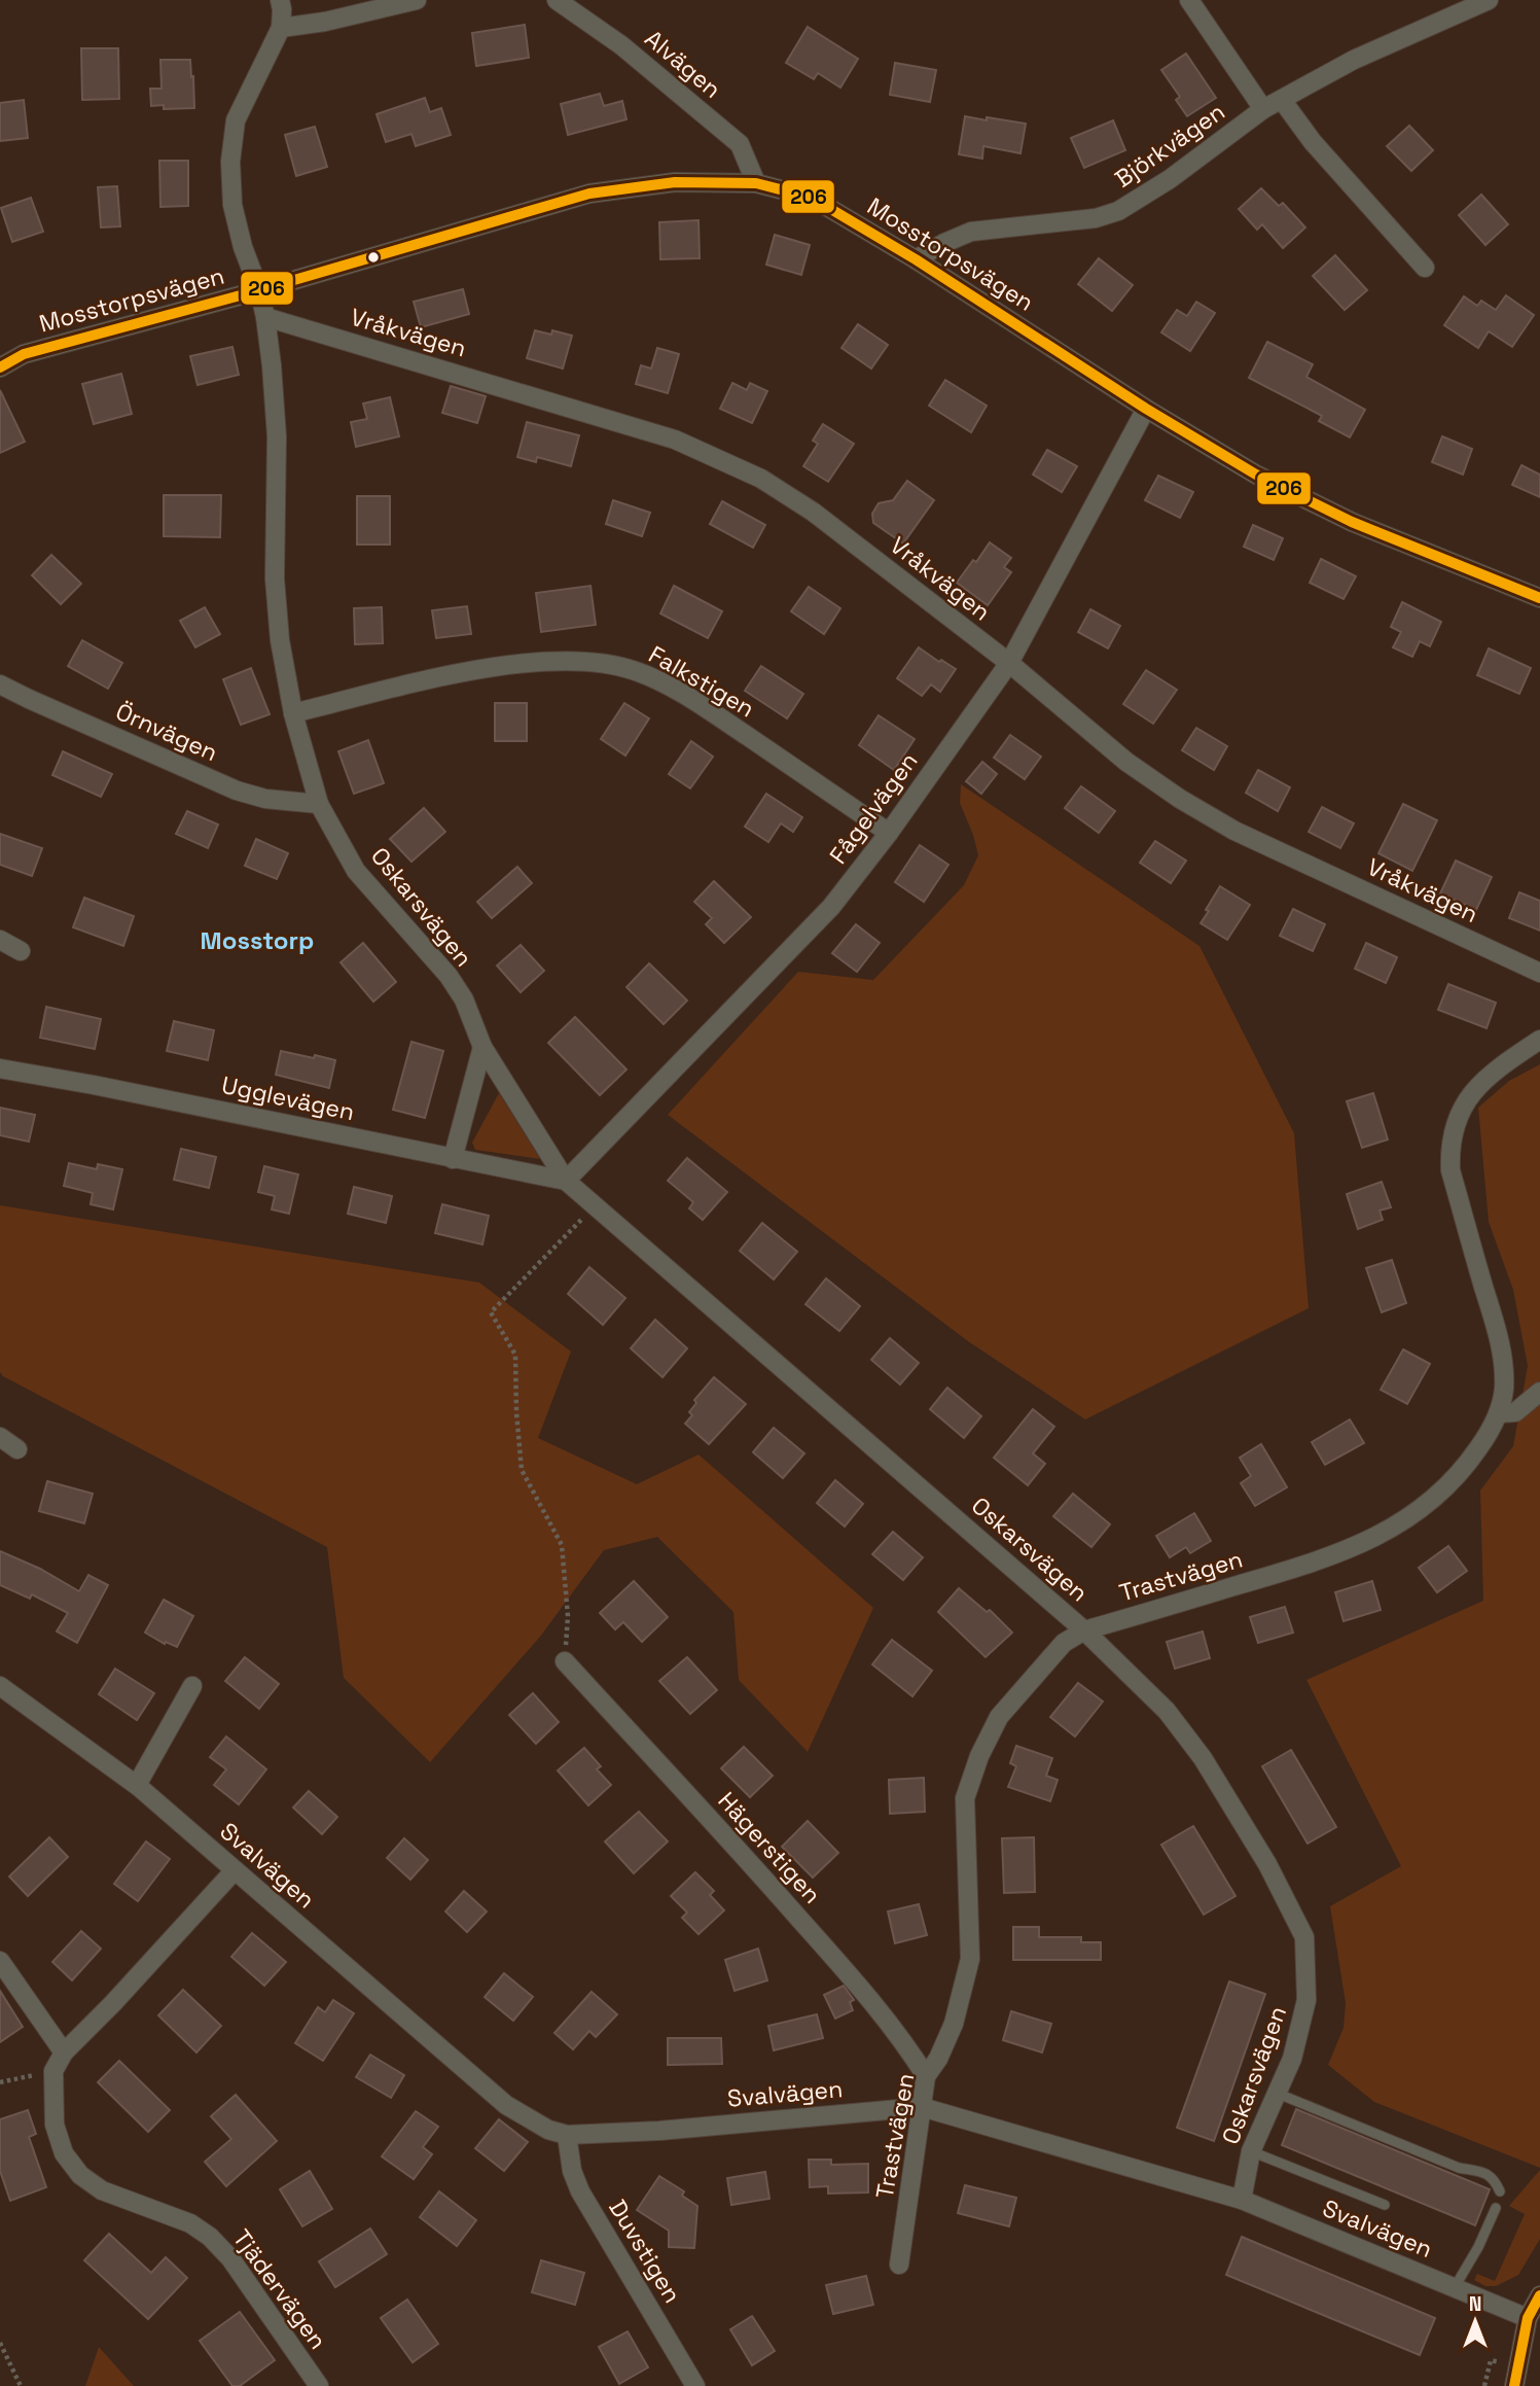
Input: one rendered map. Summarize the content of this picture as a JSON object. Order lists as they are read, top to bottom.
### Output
{
  "streets": {
    "street": [
      "Alvägen",
      "Björkvägen",
      "Mosstorpsvägen",
      "Vråkvägen",
      "Falkstigen",
      "Örnvägen",
      "Fågelvägen",
      "Oskarsvägen",
      "Ugglevägen",
      "Trastvägen",
      "Hägerstigen",
      "Svalvägen",
      "Duvstigen",
      "Tjädervägen"
    ]
  },
  "crossings": [
    ["Alvägen", "Mosstorpsvägen"],
    ["Björkvägen", "Mosstorpsvägen"],
    ["Mosstorpsvägen", "Fågelvägen"],
    ["Mosstorpsvägen", "Oskarsvägen"],
    ["Vråkvägen", "Fågelvägen"],
    ["Vråkvägen", "Oskarsvägen"],
    ["Falkstigen", "Fågelvägen"],
    ["Falkstigen", "Oskarsvägen"],
    ["Örnvägen", "Oskarsvägen"],
    ["Fågelvägen", "Oskarsvägen"],
    ["Fågelvägen", "Ugglevägen"],
    ["Oskarsvägen", "Ugglevägen"],
    ["Oskarsvägen", "Trastvägen"],
    ["Oskarsvägen", "Svalvägen"],
    ["Trastvägen", "Hägerstigen"],
    ["Trastvägen", "Svalvägen"],
    ["Svalvägen", "Duvstigen"],
    ["Svalvägen", "Tjädervägen"]
  ],
  "districts": ["Mosstorp"],
  "lines": ["transit line 206"],
  "north": "top"
}
